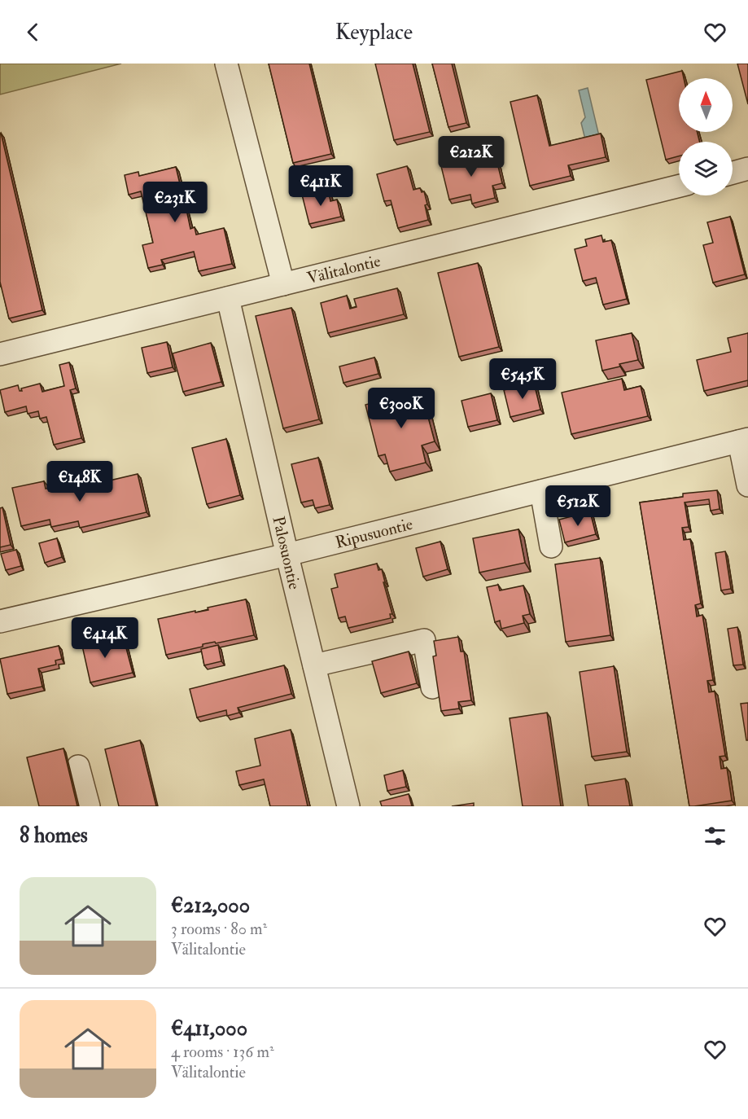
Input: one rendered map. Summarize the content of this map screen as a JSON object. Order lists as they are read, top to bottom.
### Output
{
  "streets": {
    "street": ["Välitalontie", "Ripusuontie", "Palosuontie"]
  },
  "crossings": [
    ["Välitalontie", "Palosuontie"],
    ["Ripusuontie", "Palosuontie"]
  ],
  "north": "top",
  "page": {
    "header": "Keyplace",
    "price": [
      "€212K",
      "€411K",
      "€231K",
      "€545K",
      "€300K",
      "€148K",
      "€512K",
      "€414K"
    ],
    "heading": "8 homes",
    "list": [
      {
        "name": "€212,000",
        "note": "3 rooms · 80 m² · Välitalontie"
      },
      {
        "name": "€411,000",
        "note": "4 rooms · 136 m² · Välitalontie"
      }
    ]
  }
}
